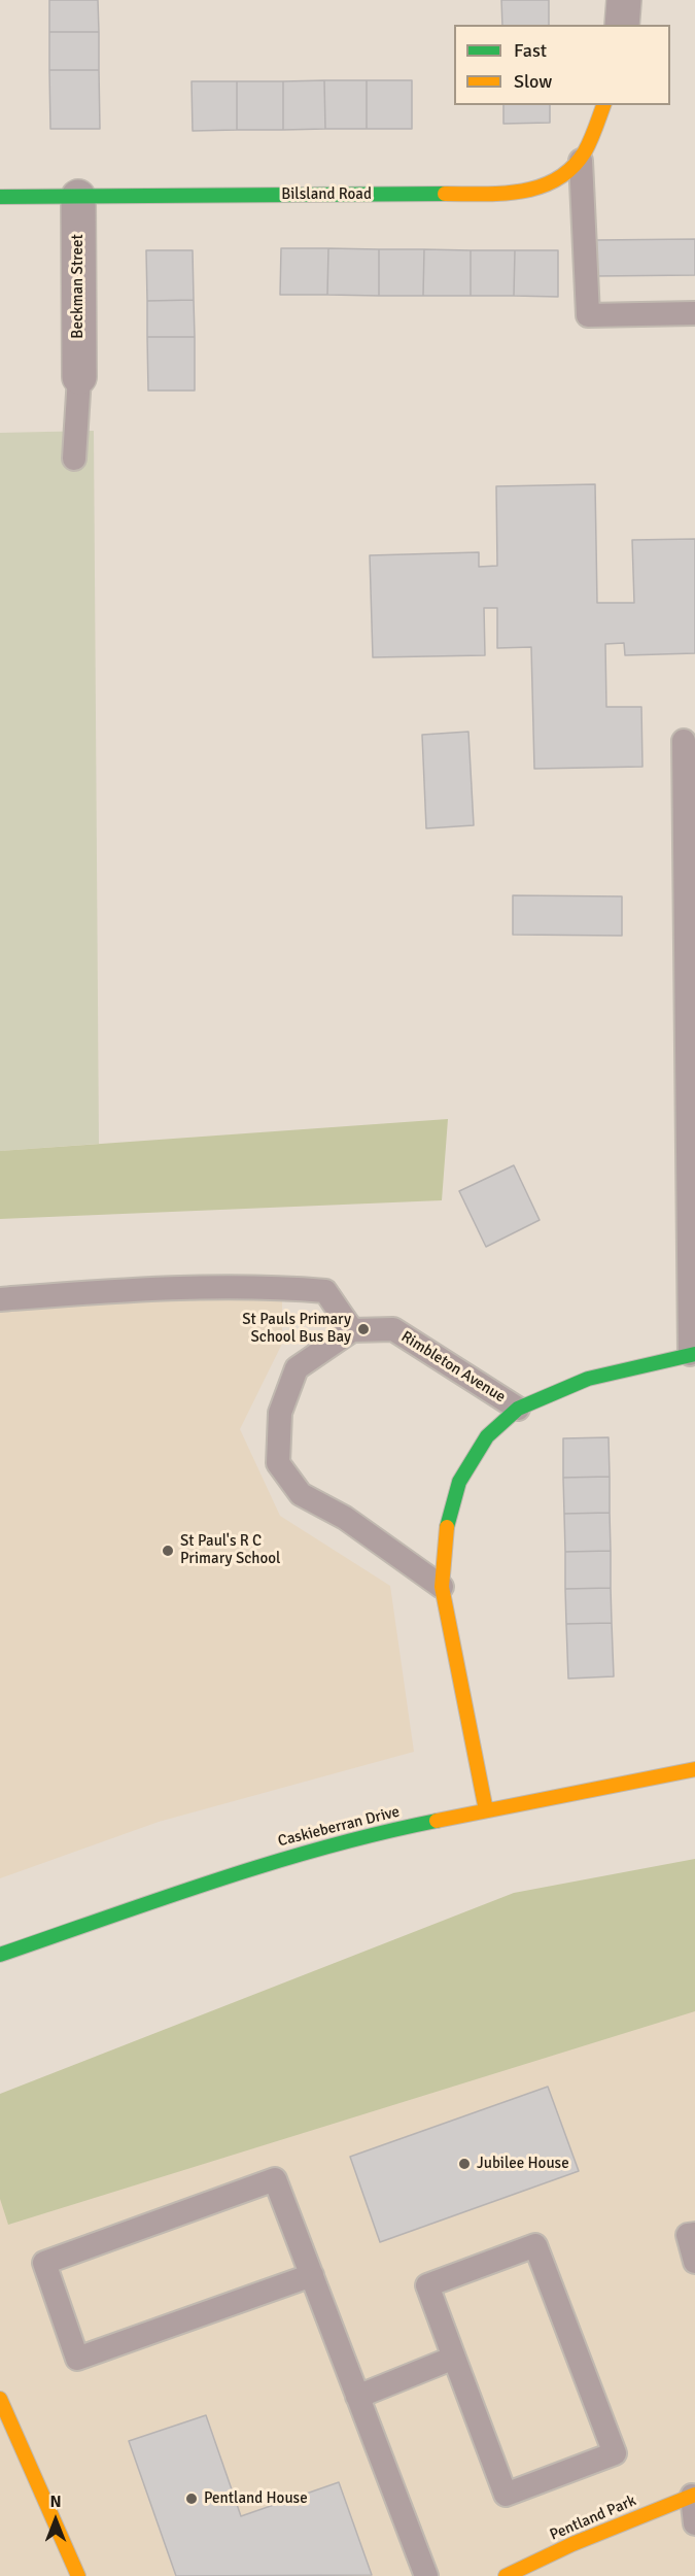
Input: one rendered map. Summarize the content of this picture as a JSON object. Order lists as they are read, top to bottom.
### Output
{
  "streets": {
    "street": [
      "Bilsland Road",
      "Beckman Street",
      "Rimbleton Avenue",
      "Caskieberran Drive",
      "Pentland Park"
    ]
  },
  "crossings": [
    ["Bilsland Road", "Beckman Street"],
    ["Rimbleton Avenue", "Caskieberran Drive"]
  ],
  "places": [
    "St Pauls Primary School Bus Bay",
    "St Paul's R C Primary School",
    "Jubilee House",
    "Pentland House"
  ],
  "legend": ["Fast", "Slow"],
  "north": "top"
}
